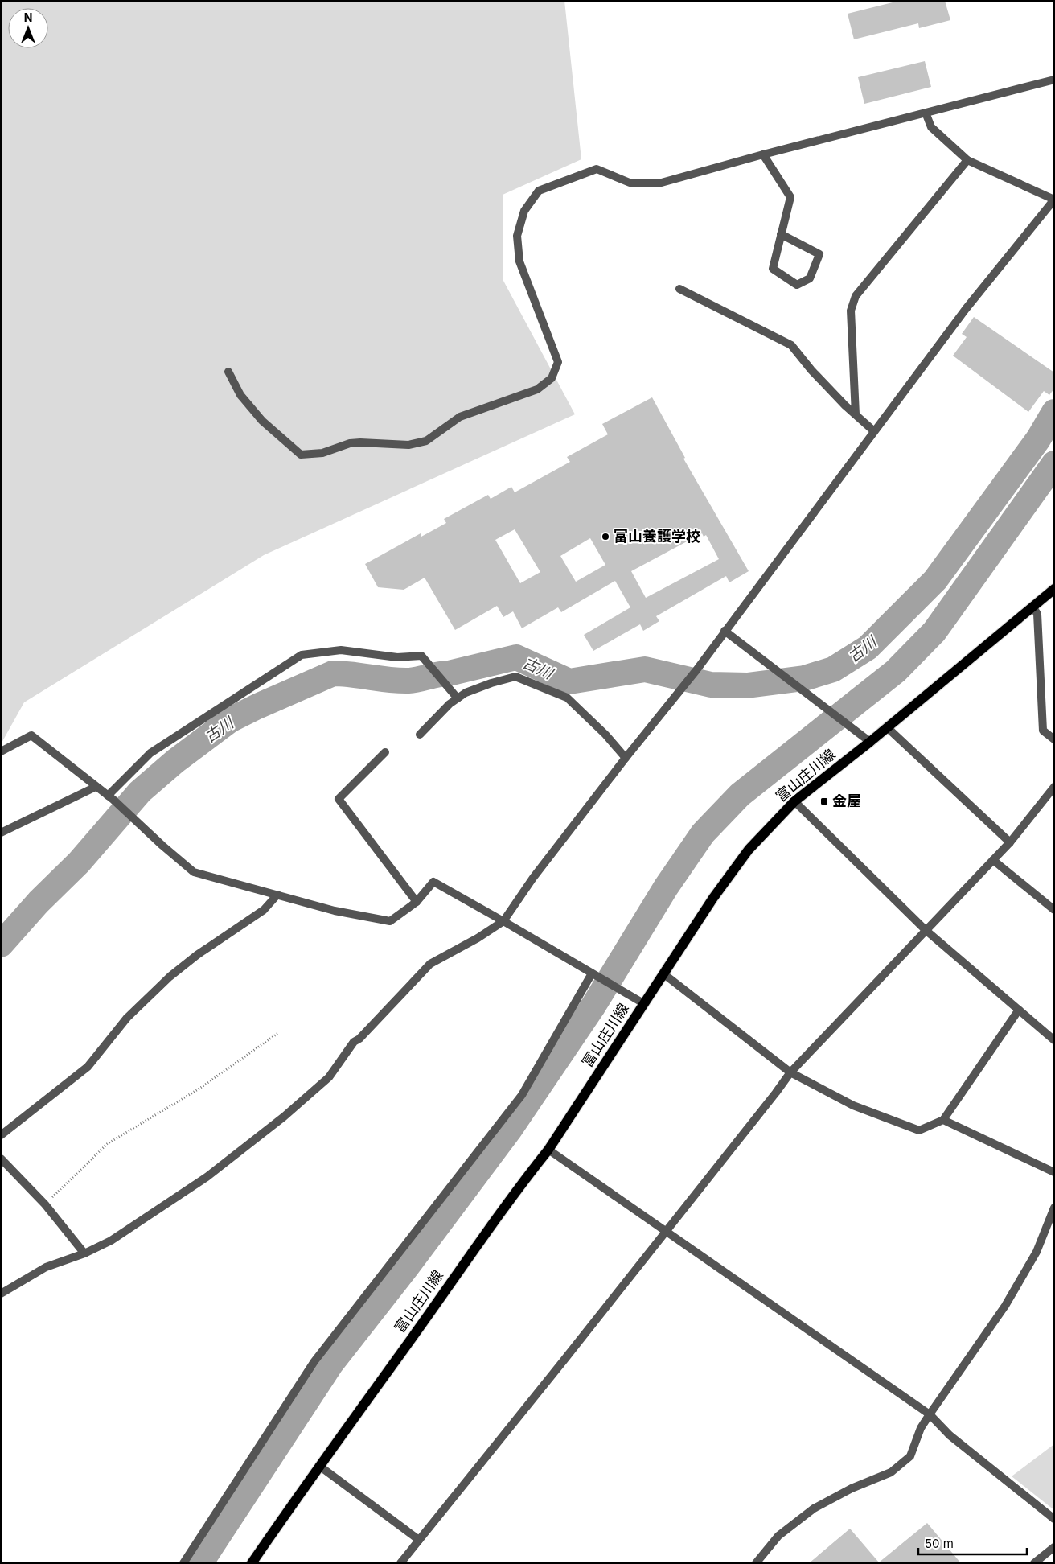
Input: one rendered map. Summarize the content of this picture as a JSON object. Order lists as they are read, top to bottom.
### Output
{
  "streets": {
    "main road": ["富山庄川線"]
  },
  "water": ["古川"],
  "places": {
    "other": ["富山養護学校"],
    "transit": ["金屋"]
  },
  "scale_bar": "50 m",
  "north": "top"
}
